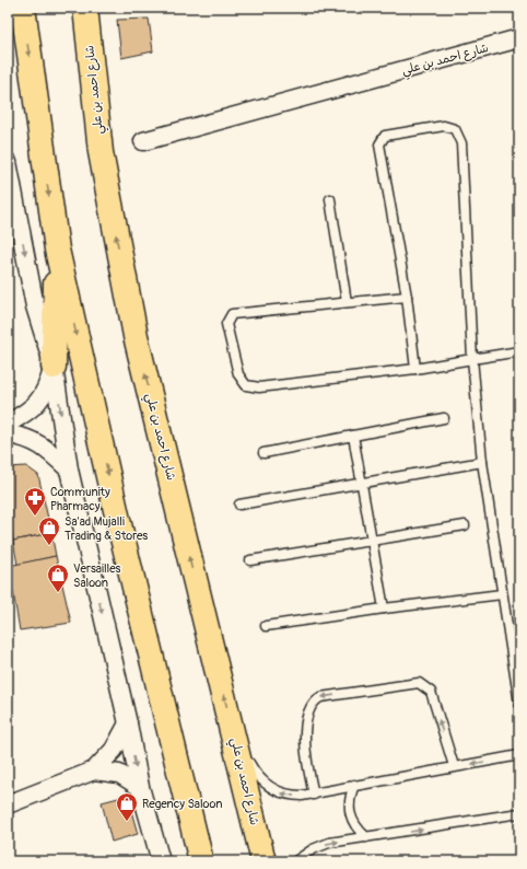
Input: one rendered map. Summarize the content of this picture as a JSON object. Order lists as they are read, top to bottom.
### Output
{
  "streets": {
    "main road": ["شارع احمد بن علي"]
  },
  "places": {
    "pharmacy": ["Community Pharmacy"],
    "shop": ["Sa'ad Mujalli Trading & Stores", "Versailles Saloon", "Regency Saloon"]
  }
}
